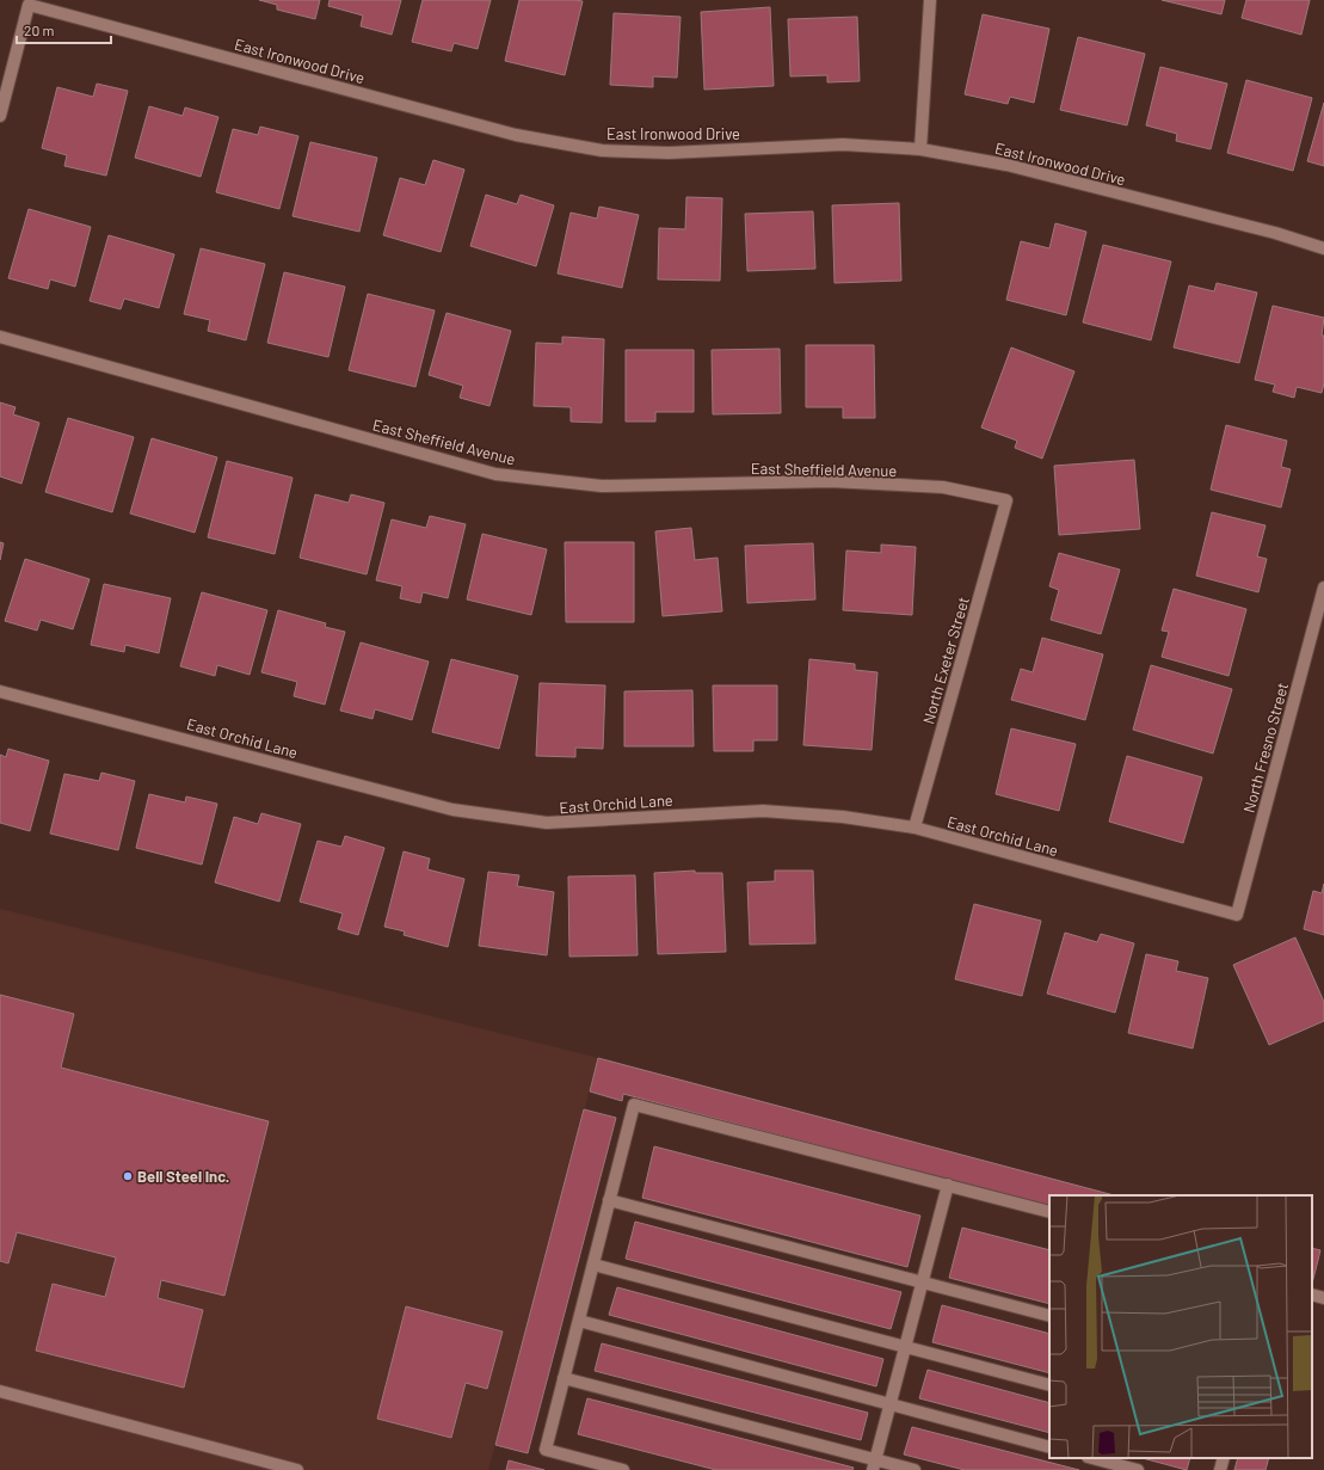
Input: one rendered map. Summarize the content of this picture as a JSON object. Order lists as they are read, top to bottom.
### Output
{
  "streets": {
    "street": [
      "East Ironwood Drive",
      "East Sheffield Avenue",
      "North Exeter Street",
      "East Orchid Lane",
      "North Fresno Street"
    ]
  },
  "crossings": [
    ["East Sheffield Avenue", "North Exeter Street"],
    ["North Exeter Street", "East Orchid Lane"],
    ["East Orchid Lane", "North Fresno Street"]
  ],
  "places": ["Bell Steel Inc."],
  "scale_bar": "20 m"
}
